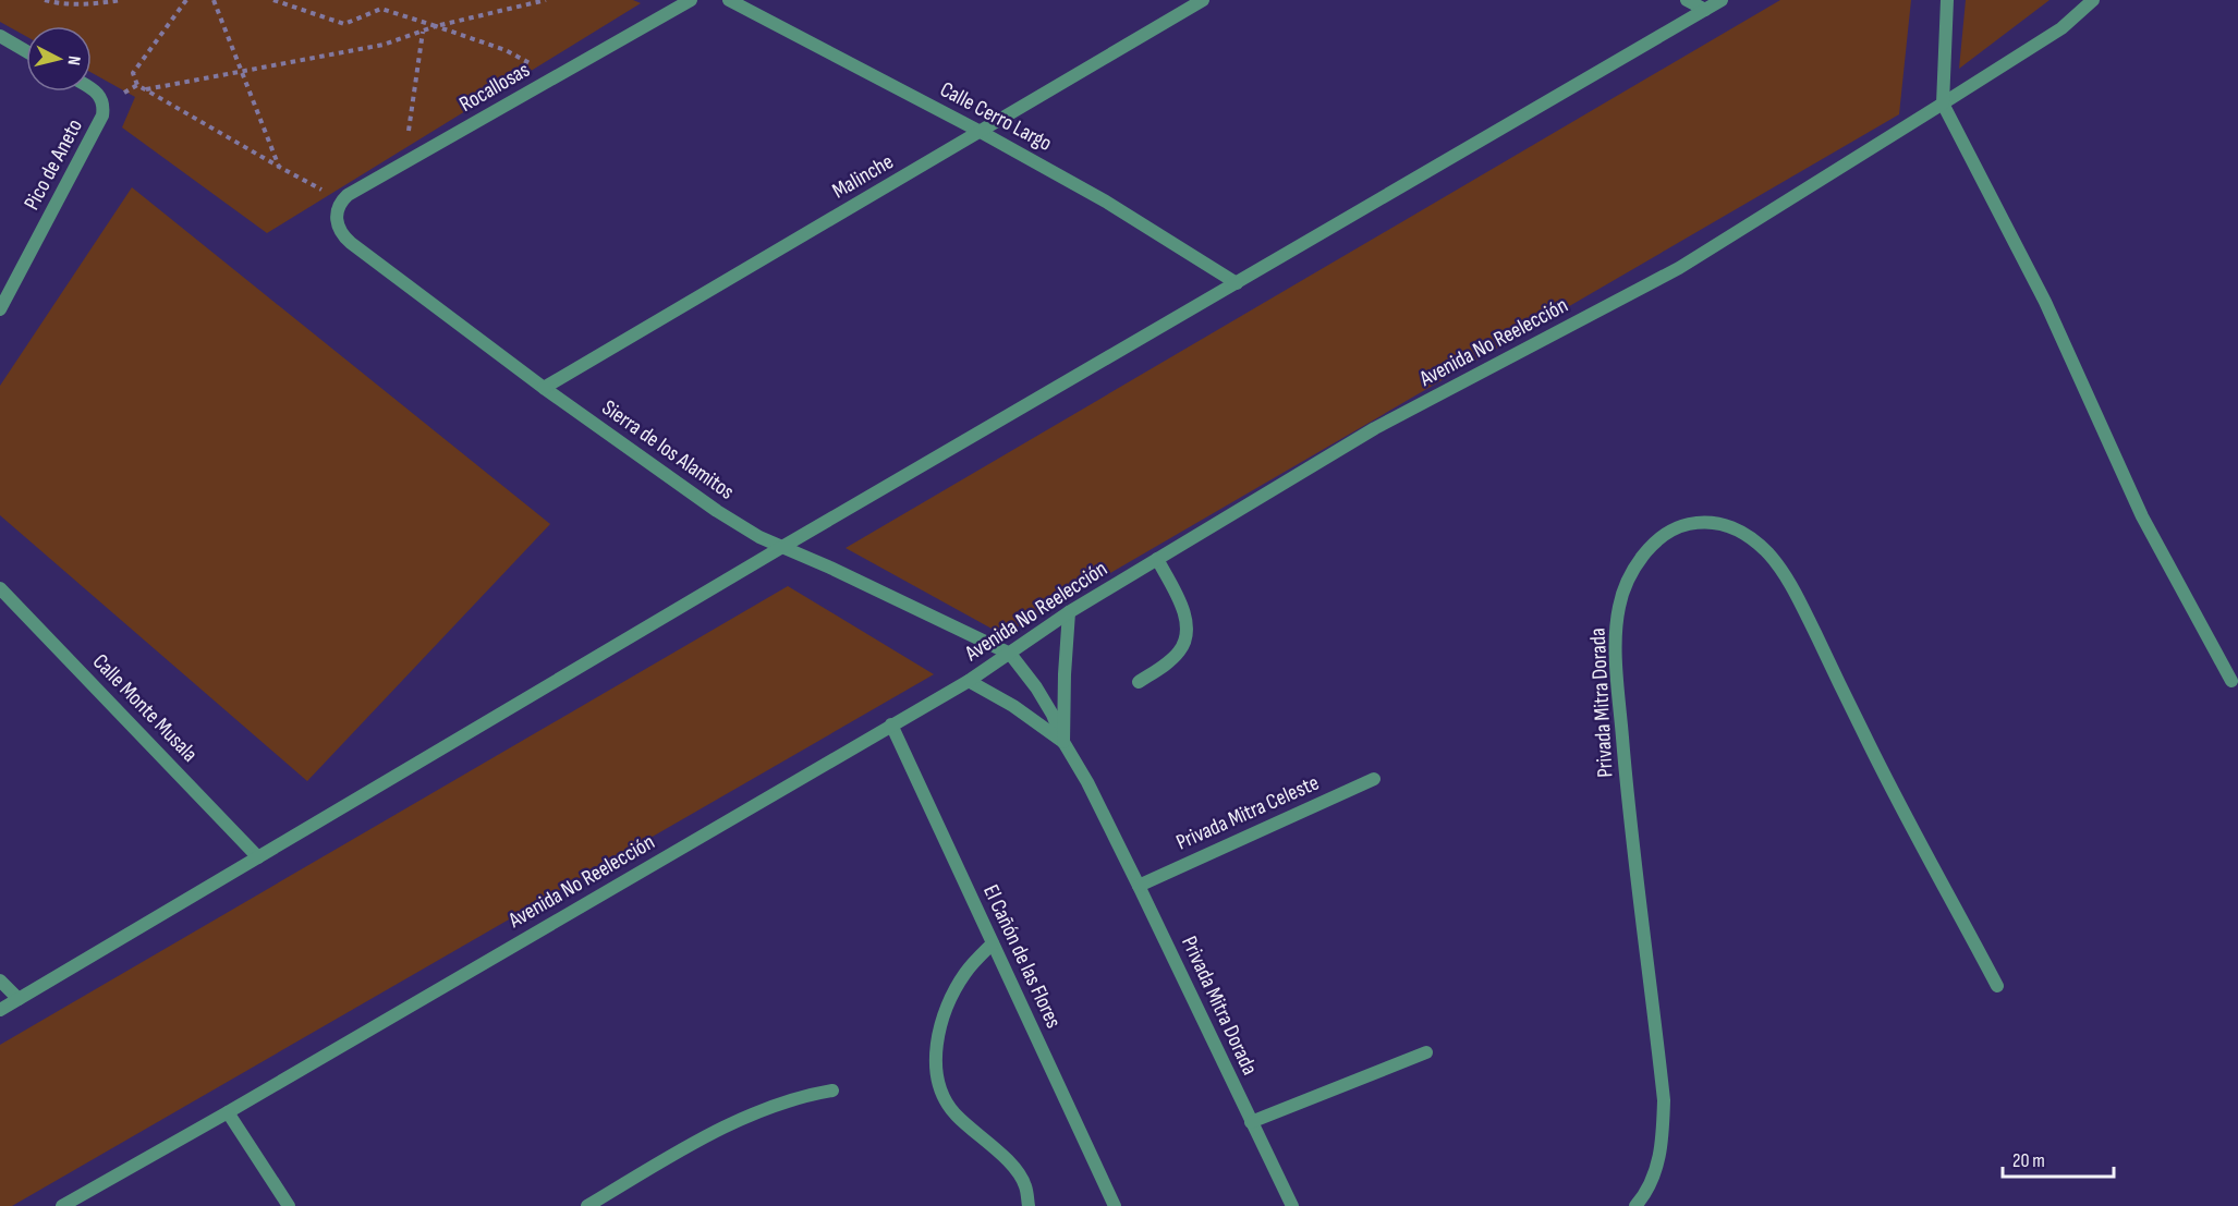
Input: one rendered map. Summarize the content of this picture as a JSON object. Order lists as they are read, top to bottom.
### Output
{
  "streets": {
    "street": [
      "Rocallosas",
      "Calle Cerro Largo",
      "Pico de Aneto",
      "Malinche",
      "Avenida No Reelección",
      "Sierra de los Alamitos",
      "Privada Mitra Dorada",
      "Calle Monte Musala",
      "Privada Mitra Celeste",
      "El Cañón de las Flores"
    ]
  },
  "crossings": [
    ["Rocallosas", "Sierra de los Alamitos"],
    ["Calle Cerro Largo", "Malinche"],
    ["Malinche", "Sierra de los Alamitos"],
    ["Avenida No Reelección", "Sierra de los Alamitos"],
    ["Avenida No Reelección", "Privada Mitra Dorada"],
    ["Avenida No Reelección", "El Cañón de las Flores"],
    ["Sierra de los Alamitos", "Privada Mitra Dorada"],
    ["Privada Mitra Dorada", "Privada Mitra Celeste"]
  ],
  "scale_bar": "20 m",
  "north": "right"
}
